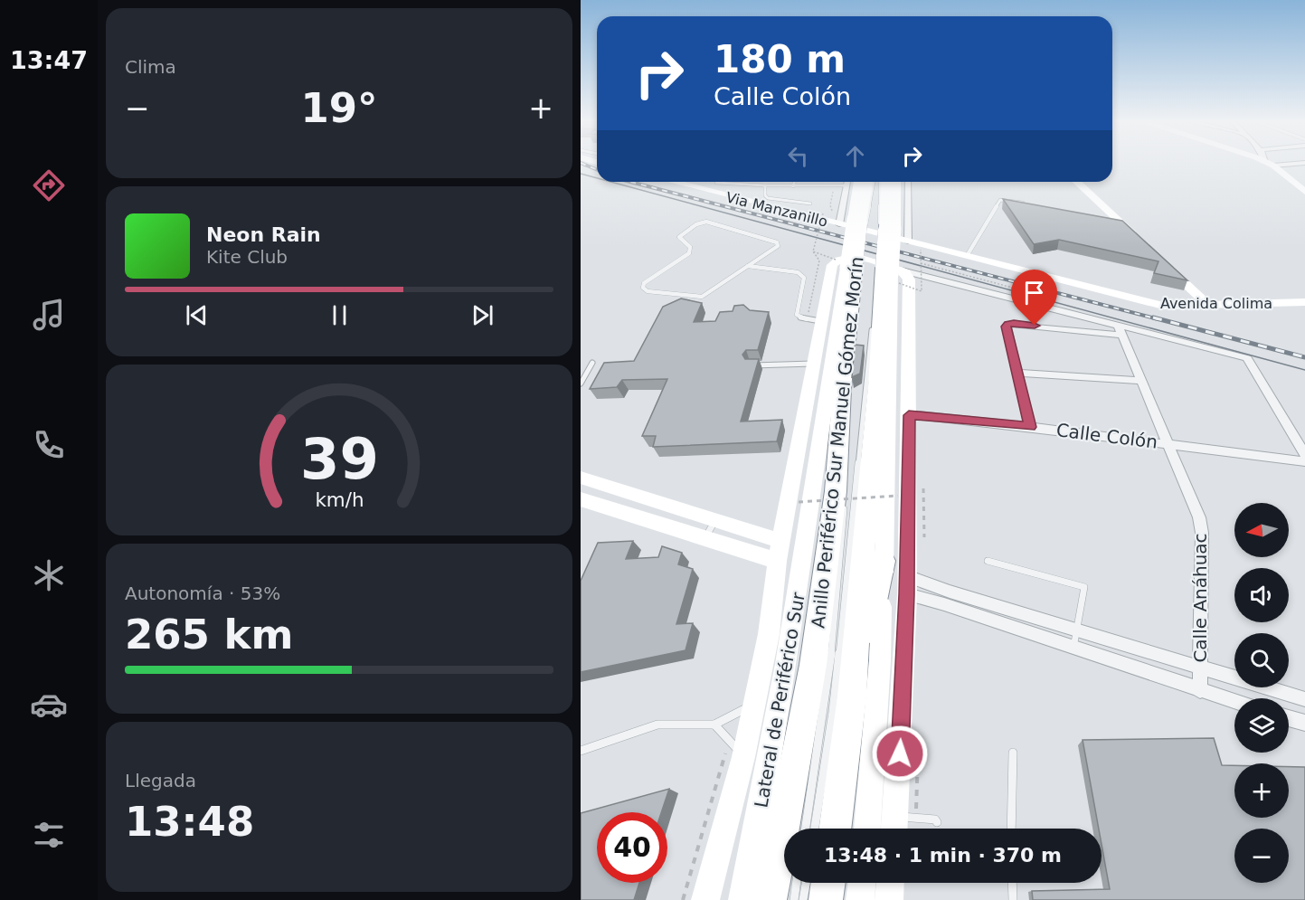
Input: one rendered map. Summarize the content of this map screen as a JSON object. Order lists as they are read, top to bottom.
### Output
{
  "streets": {
    "highway": ["Anillo Periférico Sur Manuel Gómez Morín"],
    "street": [
      "Via Manzanillo",
      "Avenida Colima",
      "Calle Colón",
      "Calle Anáhuac",
      "Lateral de Periférico Sur"
    ]
  },
  "crossings": [
    ["Via Manzanillo", "Avenida Colima"],
    ["Calle Colón", "Calle Anáhuac"],
    ["Anillo Periférico Sur Manuel Gómez Morín", "Lateral de Periférico Sur"]
  ],
  "north": "left",
  "page": {
    "tabs": "13:47",
    "tile": [
      "Clima",
      ["Autonomía · 53%", "265 km"],
      ["Llegada", "13:48"]
    ],
    "turn": ["180 m", "Calle Colón"],
    "heat": ["−", "19°", "+"],
    "song": ["Neon Rain", "Kite Club"],
    "map_buttons": ["+", "−"],
    "limit": "40",
    "trip": "13:48 · 1 min · 370 m",
    "gauge": ["39", "km/h"]
  }
}
